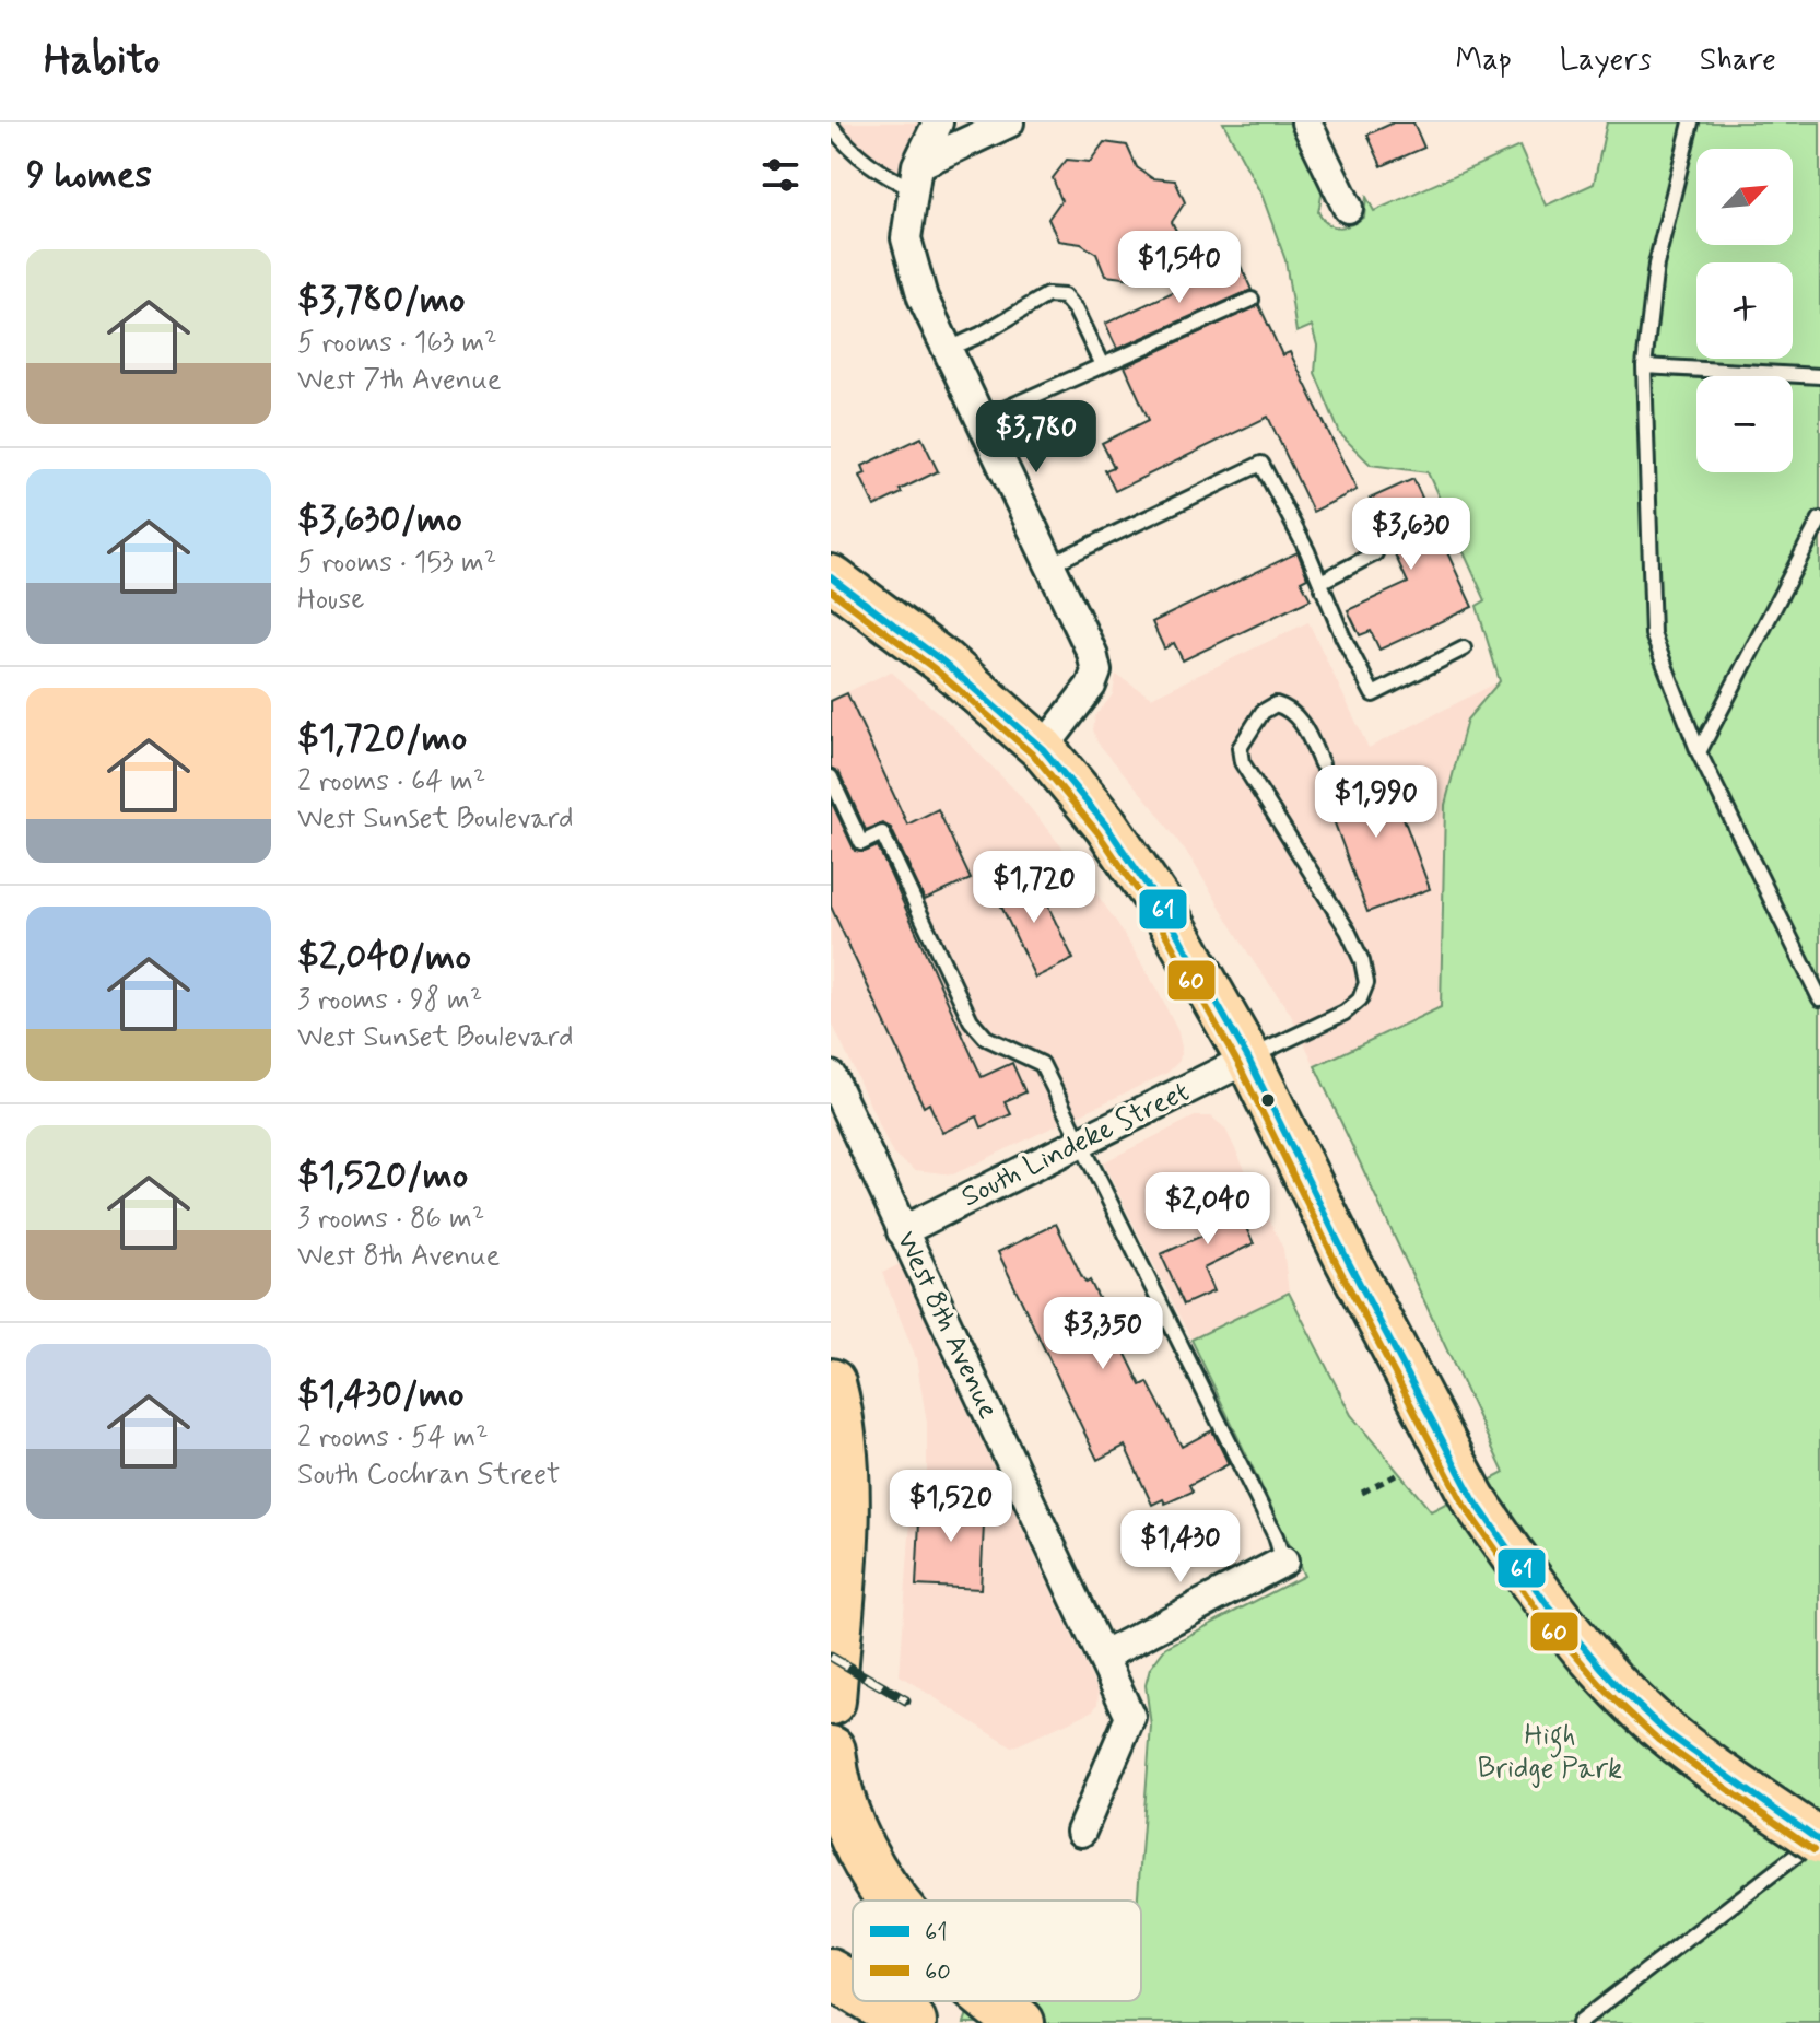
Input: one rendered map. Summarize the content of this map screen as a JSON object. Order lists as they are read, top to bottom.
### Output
{
  "streets": {
    "street": ["South Lindeke Street", "West 8th Avenue"]
  },
  "crossings": [
    ["South Lindeke Street", "West 8th Avenue"]
  ],
  "parks": ["High Bridge Park"],
  "lines": ["transit line 61", "transit line 60"],
  "legend": ["61", "60"],
  "north": "top right",
  "page": {
    "header": "Habito",
    "nav": ["Map", "Layers", "Share"],
    "heading": "9 homes",
    "map_buttons": ["+", "−"],
    "list": [
      {
        "name": "$3,780/mo",
        "note": "5 rooms · 163 m² · West 7th Avenue"
      },
      {
        "name": "$3,630/mo",
        "note": "5 rooms · 153 m² · House"
      },
      {
        "name": "$1,720/mo",
        "note": "2 rooms · 64 m² · West Sunset Boulevard"
      },
      {
        "name": "$2,040/mo",
        "note": "3 rooms · 98 m² · West Sunset Boulevard"
      },
      {
        "name": "$1,520/mo",
        "note": "3 rooms · 86 m² · West 8th Avenue"
      },
      {
        "name": "$1,430/mo",
        "note": "2 rooms · 54 m² · South Cochran Street"
      }
    ],
    "price": [
      "$1,540",
      "$3,780",
      "$3,630",
      "$1,990",
      "$1,720",
      "$2,040",
      "$3,350",
      "$1,520",
      "$1,430"
    ]
  }
}
